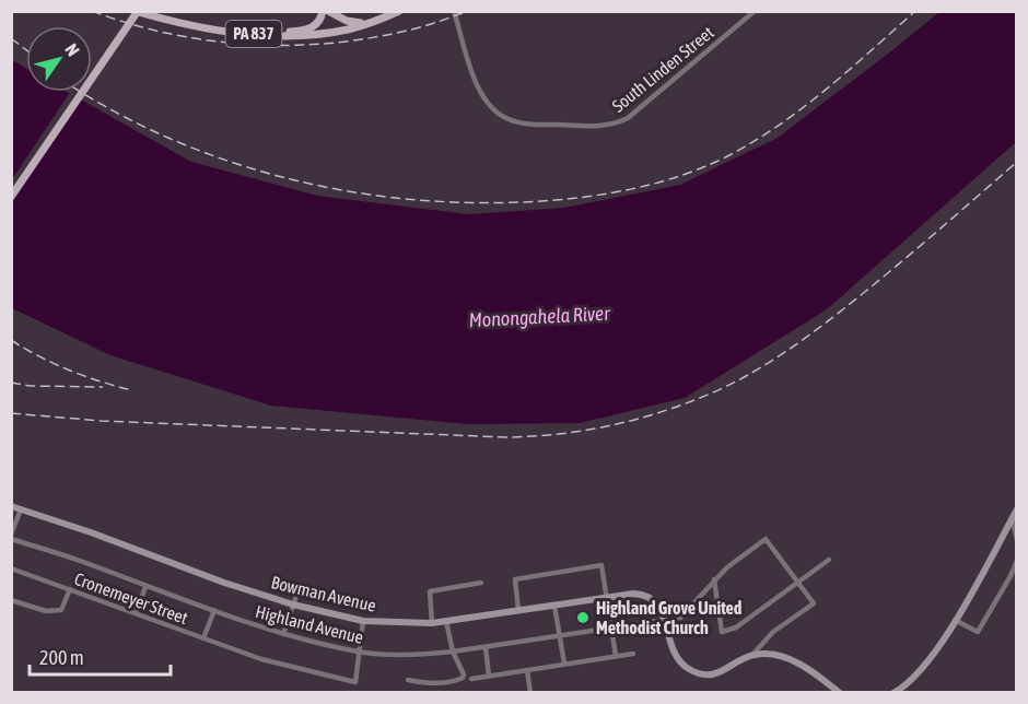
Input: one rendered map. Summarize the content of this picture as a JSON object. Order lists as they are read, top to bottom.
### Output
{
  "streets": {
    "main road": ["PA 837", "Bowman Avenue"],
    "street": ["South Linden Street", "Cronemeyer Street", "Highland Avenue"]
  },
  "crossings": [
    ["Bowman Avenue", "Highland Avenue"],
    ["Cronemeyer Street", "Highland Avenue"]
  ],
  "water": ["Monongahela River"],
  "places": ["Highland Grove United Methodist Church"],
  "scale_bar": "200 m",
  "north": "top right"
}
